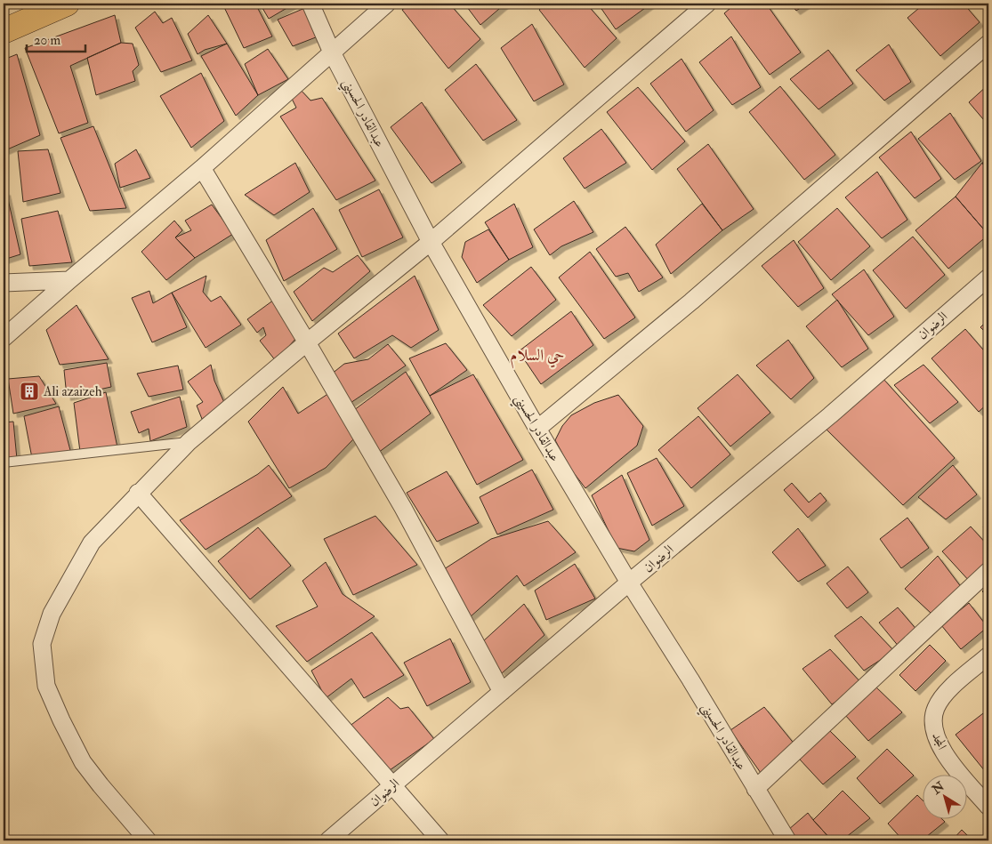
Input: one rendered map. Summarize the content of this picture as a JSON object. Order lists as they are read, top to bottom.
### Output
{
  "streets": {
    "street": ["عبدالقادر الحسيني", "الرضوان", "المجد"]
  },
  "crossings": [
    ["عبدالقادر الحسيني", "الرضوان"]
  ],
  "districts": ["حي السلام"],
  "places": {
    "building": ["Ali azaizeh"]
  },
  "scale_bar": "20 m",
  "north": "top left"
}
